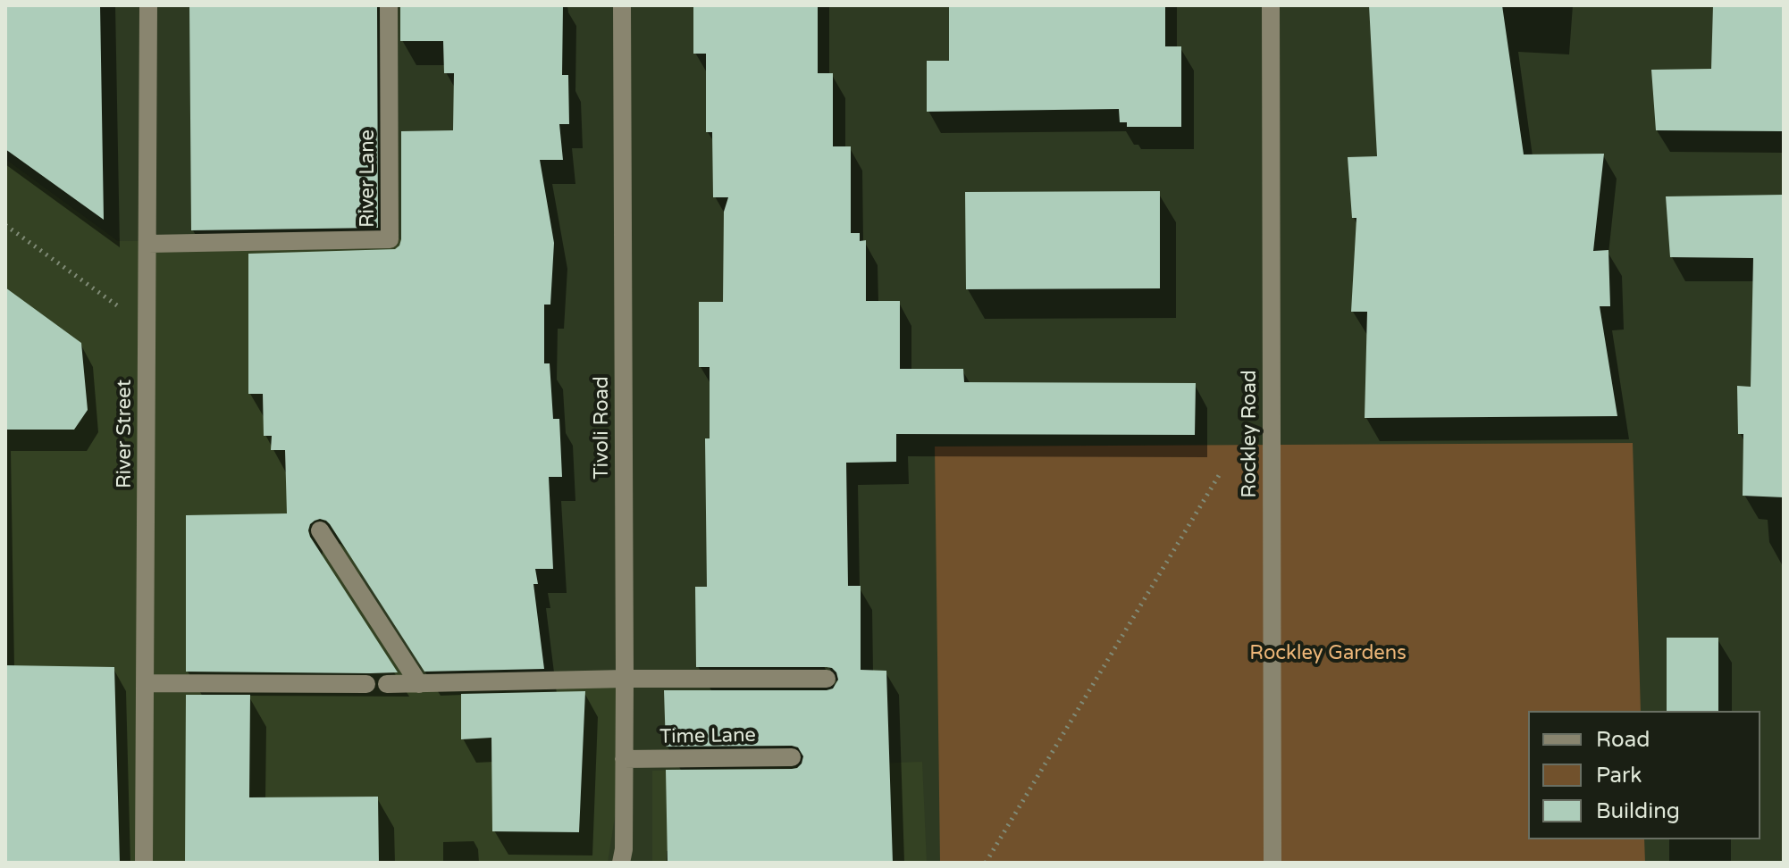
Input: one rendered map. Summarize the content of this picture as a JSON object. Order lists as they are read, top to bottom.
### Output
{
  "streets": {
    "street": [
      "River Lane",
      "Tivoli Road",
      "River Street",
      "Rockley Road",
      "Time Lane"
    ]
  },
  "crossings": [
    ["River Lane", "River Street"],
    ["Tivoli Road", "Time Lane"]
  ],
  "parks": ["Rockley Gardens"],
  "legend": ["Road", "Park", "Building"]
}
